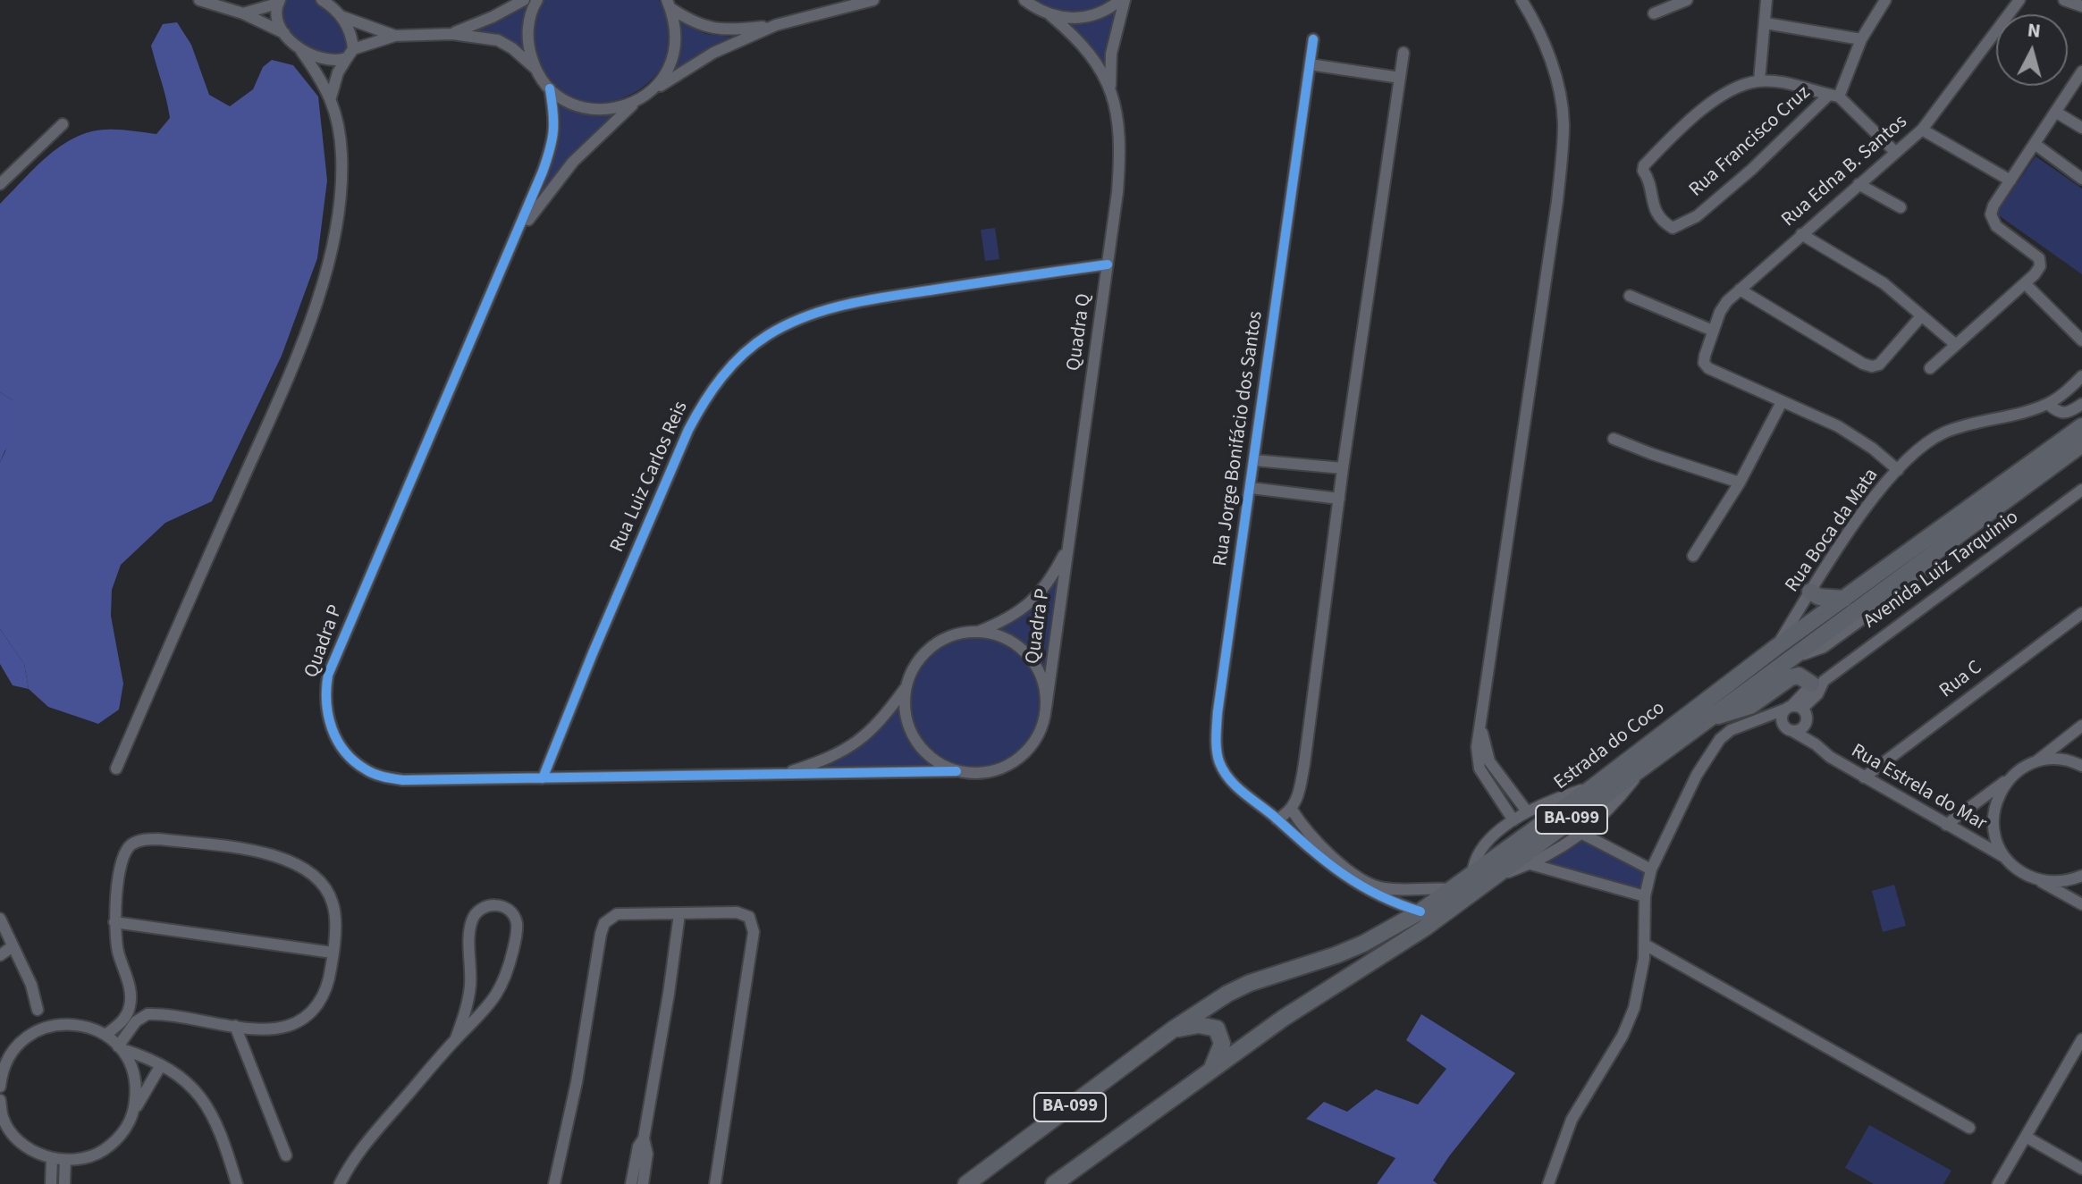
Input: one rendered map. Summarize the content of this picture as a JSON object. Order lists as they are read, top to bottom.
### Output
{
  "streets": {
    "highway": ["Estrada do Coco", "BA-099"],
    "street": [
      "Rua Francisco Cruz",
      "Rua Edna B. Santos",
      "Quadra Q",
      "Rua Jorge Bonifácio dos Santos",
      "Rua Luiz Carlos Reis",
      "Rua Boca da Mata",
      "Avenida Luiz Tarquinio",
      "Quadra P",
      "Rua C",
      "Rua Estrela do Mar"
    ]
  },
  "crossings": [
    ["Quadra Q", "Rua Luiz Carlos Reis"],
    ["Quadra Q", "Quadra P"],
    ["Rua Luiz Carlos Reis", "Quadra P"],
    ["Rua Boca da Mata", "Estrada do Coco"],
    ["Avenida Luiz Tarquinio", "Rua Estrela do Mar"],
    ["Rua C", "Rua Estrela do Mar"]
  ],
  "north": "top"
}
